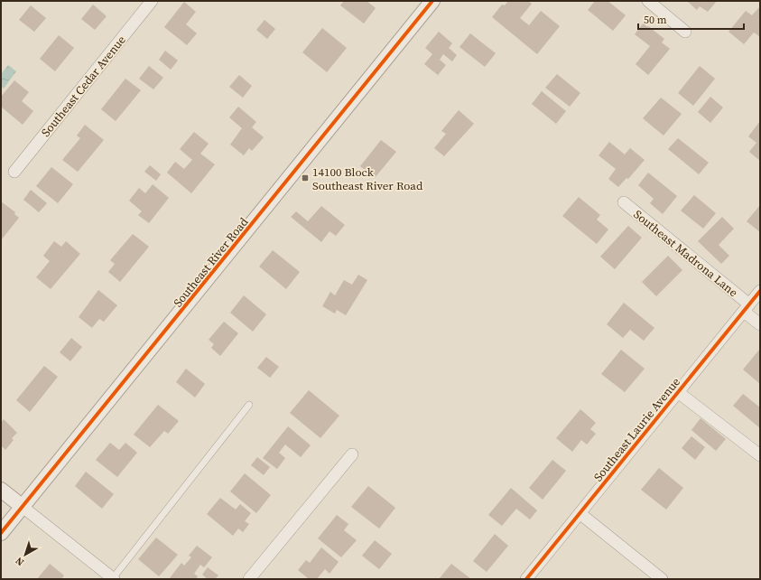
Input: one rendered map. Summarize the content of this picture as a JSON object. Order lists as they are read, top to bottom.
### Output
{
  "streets": {
    "street": [
      "Southeast Cedar Avenue",
      "Southeast Madrona Lane",
      "Southeast River Road",
      "Southeast Laurie Avenue"
    ]
  },
  "crossings": [
    ["Southeast Madrona Lane", "Southeast Laurie Avenue"]
  ],
  "places": {
    "transit": ["14100 Block Southeast River Road"]
  },
  "scale_bar": "50 m",
  "north": "bottom left"
}
